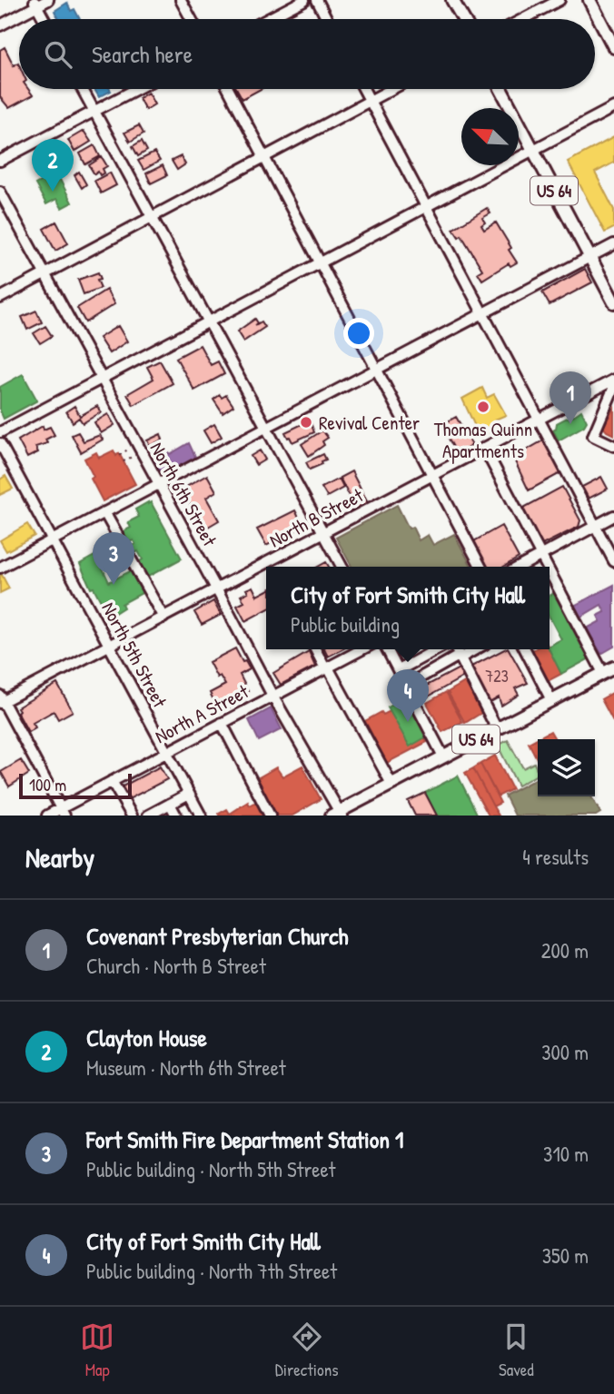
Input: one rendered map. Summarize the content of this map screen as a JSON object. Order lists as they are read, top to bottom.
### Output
{
  "streets": {
    "main road": ["US 64"],
    "street": [
      "North 6th Street",
      "North B Street",
      "North 5th Street",
      "North A Street"
    ]
  },
  "crossings": [
    ["US 64", "North 6th Street"],
    ["North 6th Street", "North B Street"],
    ["North 6th Street", "North A Street"],
    ["North B Street", "North 5th Street"],
    ["North 5th Street", "North A Street"]
  ],
  "places": ["Thomas Quinn Apartments", "Revival Center"],
  "house_numbers": ["723"],
  "scale_bar": "100 m",
  "north": "top left",
  "page": {
    "search": "Search here",
    "pins": [
      "2",
      "1",
      "3",
      "4"
    ],
    "popup": ["City of Fort Smith City Hall", "Public building"],
    "scale": "100 m",
    "heading": ["Nearby", "4 results"],
    "list": [
      {
        "mark": "1",
        "name": "Covenant Presbyterian Church",
        "note": "Church · North B Street",
        "value": "200 m"
      },
      {
        "mark": "2",
        "name": "Clayton House",
        "note": "Museum · North 6th Street",
        "value": "300 m"
      },
      {
        "mark": "3",
        "name": "Fort Smith Fire Department Station 1",
        "note": "Public building · North 5th Street",
        "value": "310 m"
      },
      {
        "mark": "4",
        "name": "City of Fort Smith City Hall",
        "note": "Public building · North 7th Street",
        "value": "350 m"
      }
    ],
    "nav": ["Map", "Directions", "Saved"]
  }
}
